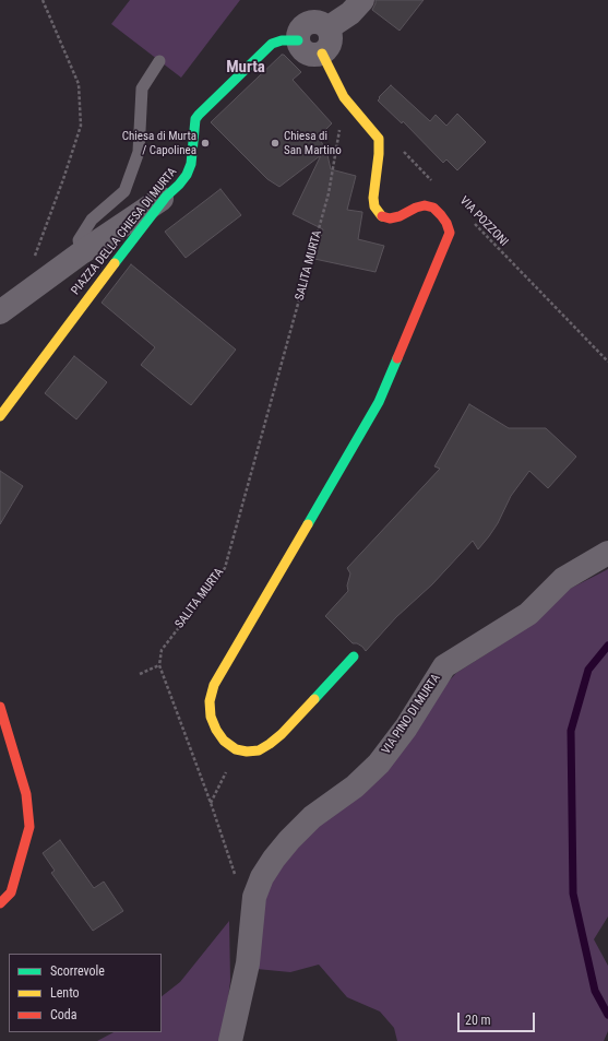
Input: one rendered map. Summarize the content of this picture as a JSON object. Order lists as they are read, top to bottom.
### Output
{
  "streets": {
    "street": ["PIAZZA DELLA CHIESA DI MURTA", "VIA PINO DI MURTA"],
    "path": ["VIA POZZONI", "SALITA MURTA"]
  },
  "districts": ["Murta"],
  "places": ["Chiesa di Murta / Capolinea", "Chiesa di San Martino"],
  "legend": ["Scorrevole", "Lento", "Coda"],
  "scale_bar": "20 m"
}
